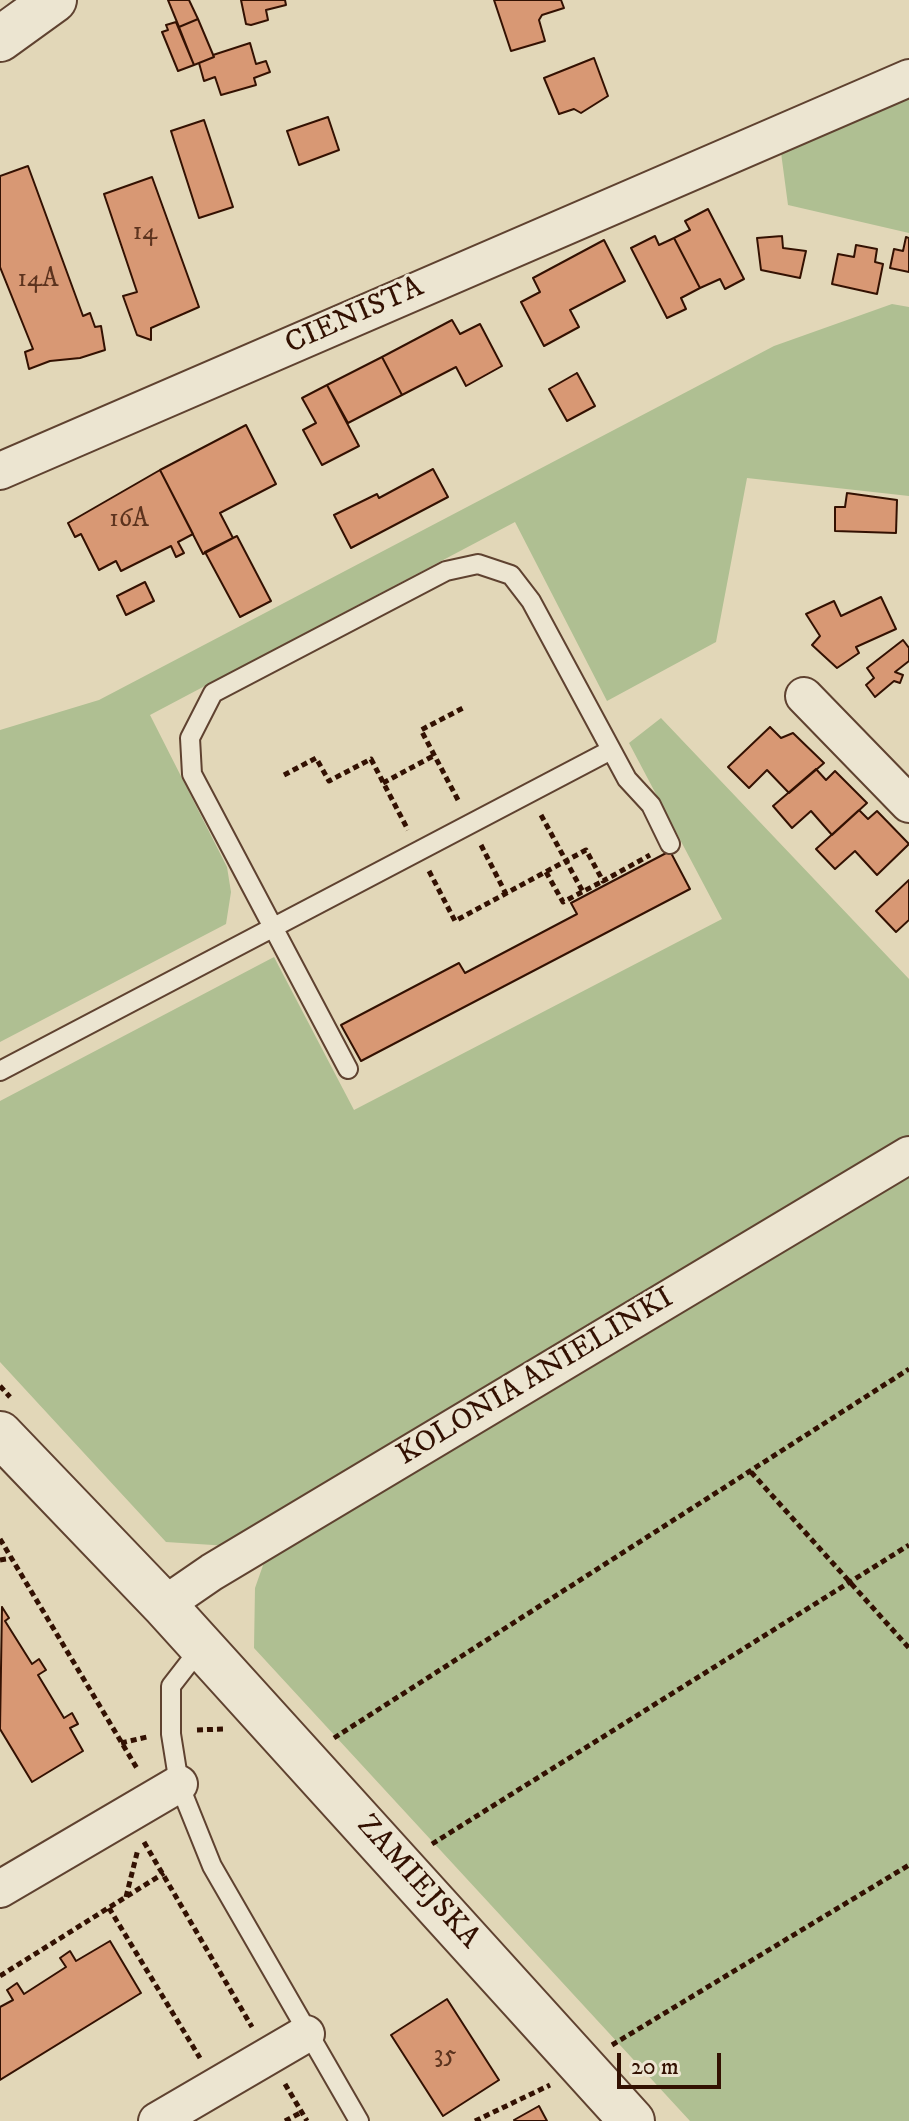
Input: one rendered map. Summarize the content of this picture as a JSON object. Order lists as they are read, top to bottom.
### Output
{
  "streets": {
    "street": ["CIENISTA", "KOLONIA ANIELINKI", "ZAMIEJSKA"]
  },
  "crossings": [
    ["KOLONIA ANIELINKI", "ZAMIEJSKA"]
  ],
  "house_numbers": [
    "14",
    "14A",
    "16A",
    "35"
  ],
  "scale_bar": "20 m"
}
